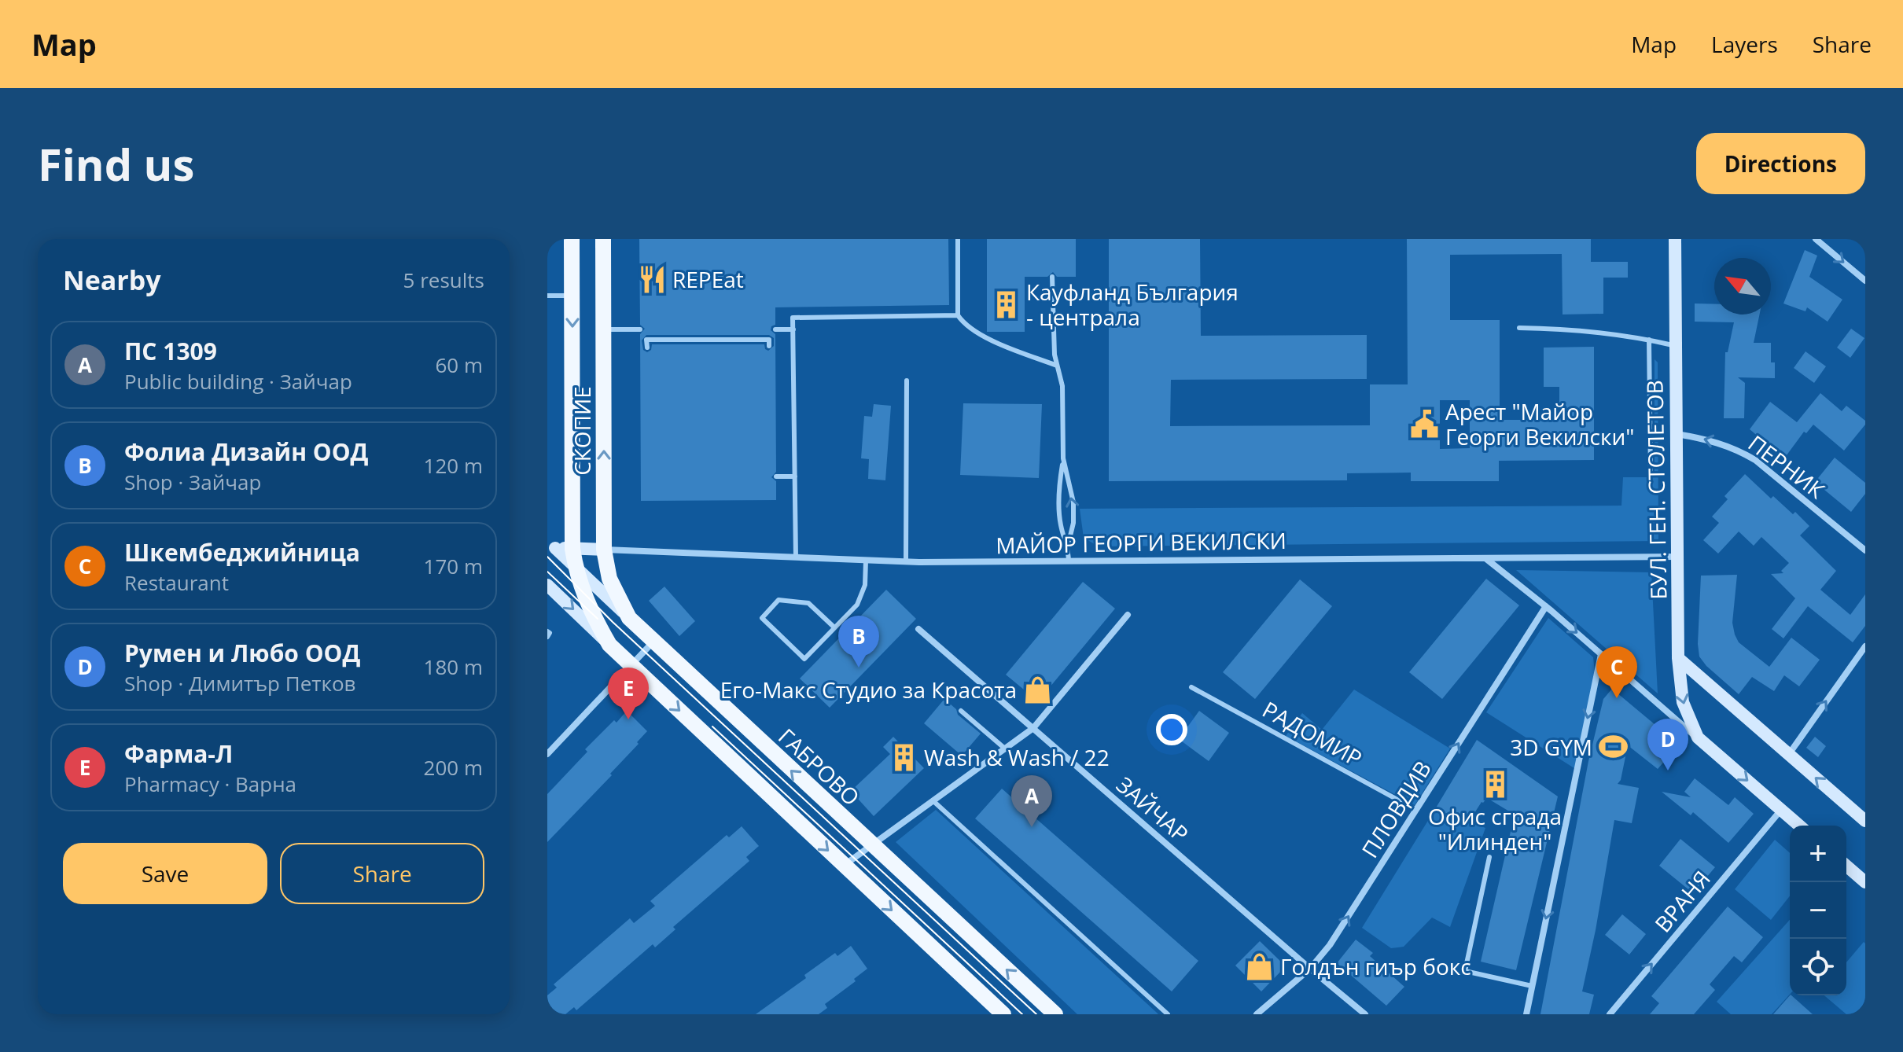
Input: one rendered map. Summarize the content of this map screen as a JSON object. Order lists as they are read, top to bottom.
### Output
{
  "streets": {
    "main road": ["СКОПИЕ", "ГАБРОВО"],
    "street": [
      "ПЕРНИК",
      "БУЛ. ГЕН. СТОЛЕТОВ",
      "МАЙОР ГЕОРГИ ВЕКИЛСКИ",
      "ЗАЙЧАР",
      "ПЛОВДИВ",
      "ВРАНЯ"
    ],
    "lane": ["РАДОМИР"]
  },
  "crossings": [
    ["СКОПИЕ", "МАЙОР ГЕОРГИ ВЕКИЛСКИ"],
    ["СКОПИЕ", "ГАБРОВО"],
    ["ПЕРНИК", "БУЛ. ГЕН. СТОЛЕТОВ"],
    ["БУЛ. ГЕН. СТОЛЕТОВ", "МАЙОР ГЕОРГИ ВЕКИЛСКИ"],
    ["РАДОМИР", "ПЛОВДИВ"],
    ["ЗАЙЧАР", "ПЛОВДИВ"]
  ],
  "one_way": [
    "ПЕРНИК",
    "ГАБРОВО",
    "ПЛОВДИВ",
    "ВРАНЯ"
  ],
  "places": {
    "restaurant": ["REPEat"],
    "building": ["Кауфланд България - централа", "Wash & Wash / 22", "Офис сграда \"Илинден\""],
    "public building": ["Арест \"Майор Георги Векилски\""],
    "shop": ["Eго-Макс Студио за Красота", "Голдън гиър бокс"],
    "sports": ["3D GYM"]
  },
  "north": "top left",
  "page": {
    "header": "Map",
    "nav": ["Map", "Layers", "Share"],
    "buttons": [
      "Directions",
      ["Save", "Share"]
    ],
    "title": "Find us",
    "heading": ["Nearby", "5 results"],
    "list": [
      {
        "mark": "A",
        "name": "ПС 1309",
        "note": "Public building · Зайчар",
        "value": "60 m"
      },
      {
        "mark": "B",
        "name": "Фолиа Дизайн ООД",
        "note": "Shop · Зайчар",
        "value": "120 m"
      },
      {
        "mark": "C",
        "name": "Шкембеджийница",
        "note": "Restaurant",
        "value": "170 m"
      },
      {
        "mark": "D",
        "name": "Румен и Любо ООД",
        "note": "Shop · Димитър Петков",
        "value": "180 m"
      },
      {
        "mark": "E",
        "name": "Фарма-Л",
        "note": "Pharmacy · Варна",
        "value": "200 m"
      }
    ],
    "pins": [
      "B",
      "C",
      "E",
      "D",
      "A"
    ],
    "map_buttons": ["+", "−"]
  }
}
